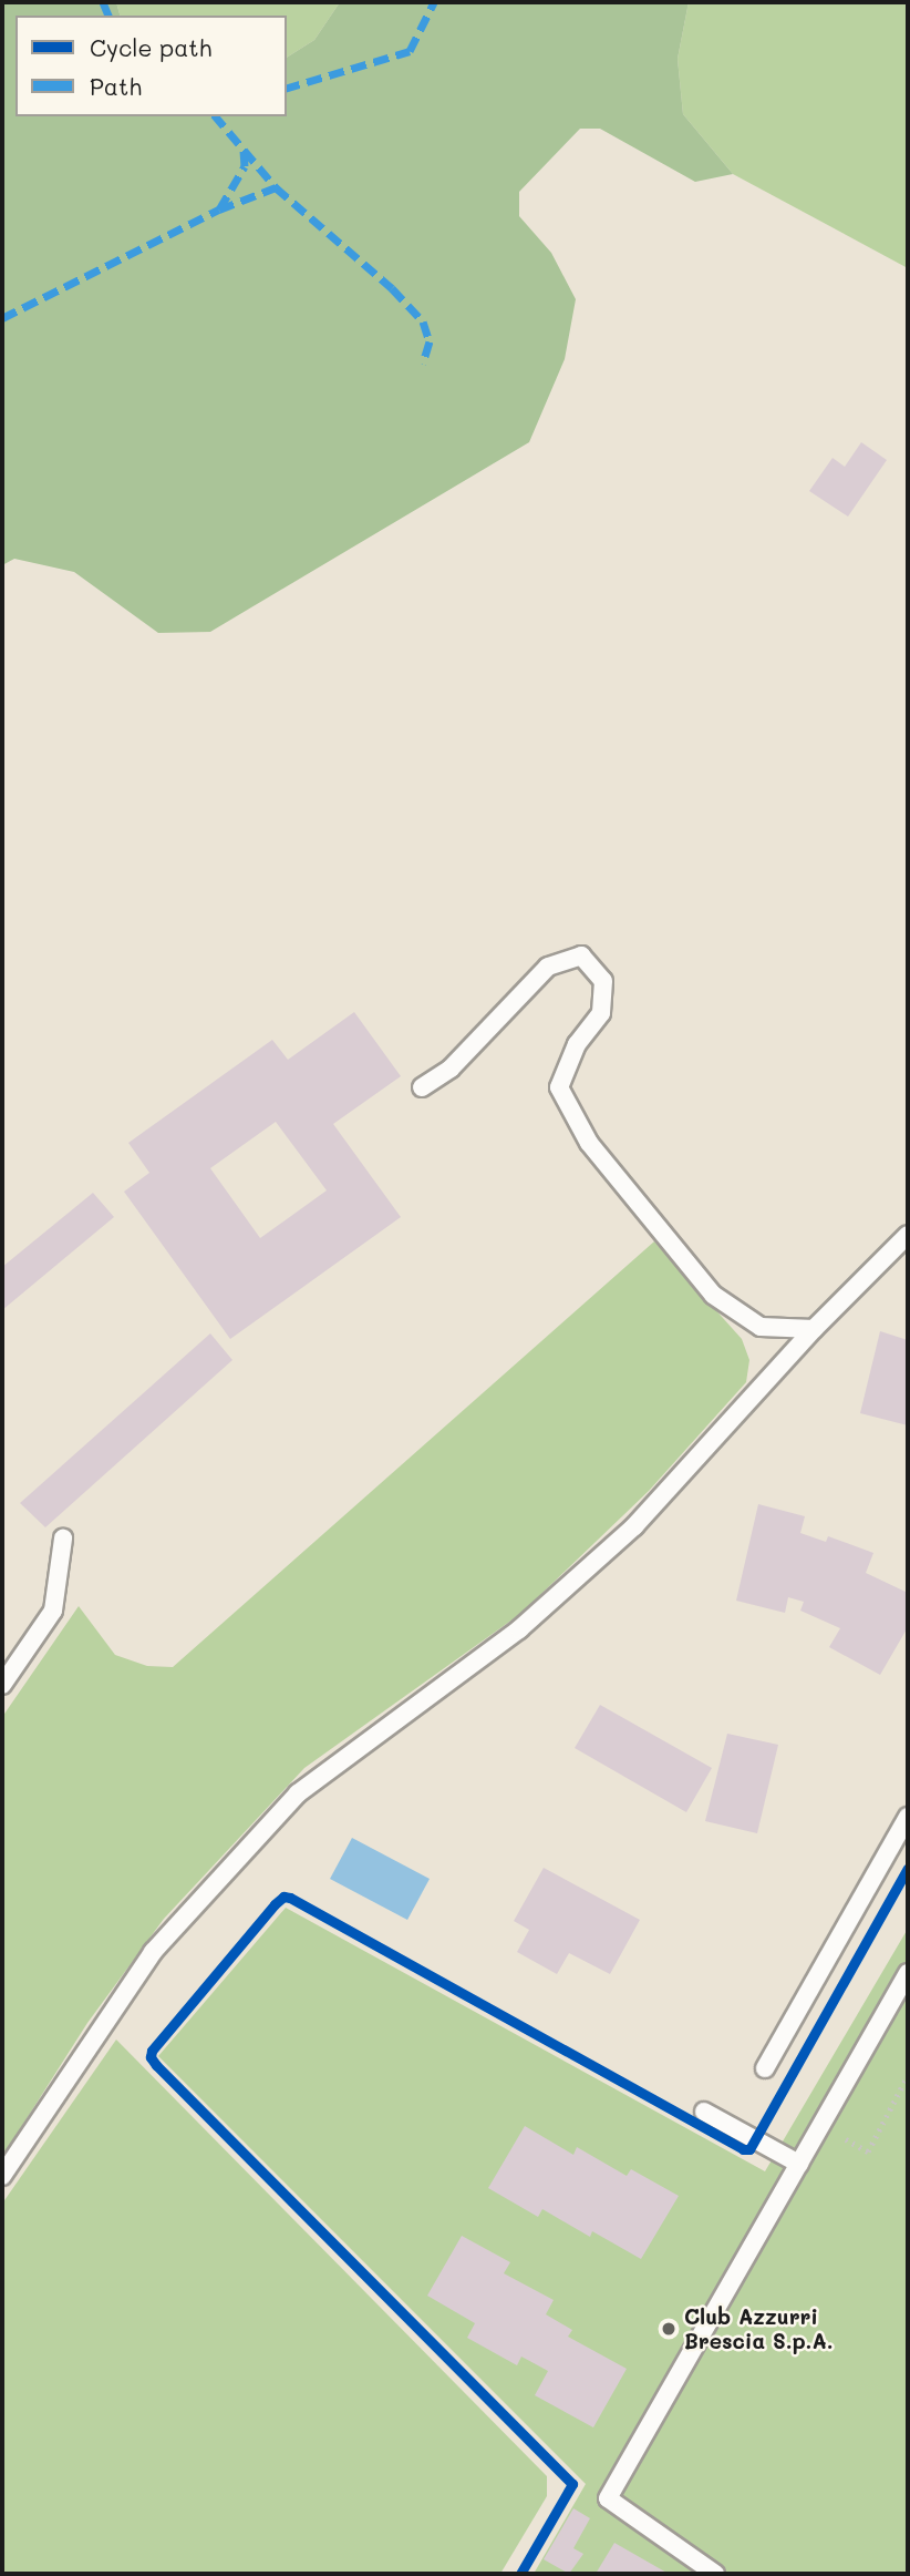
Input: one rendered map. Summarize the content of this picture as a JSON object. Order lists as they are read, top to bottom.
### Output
{
  "places": ["Club Azzurri Brescia S.p.A."],
  "legend": ["Cycle path", "Path"]
}
